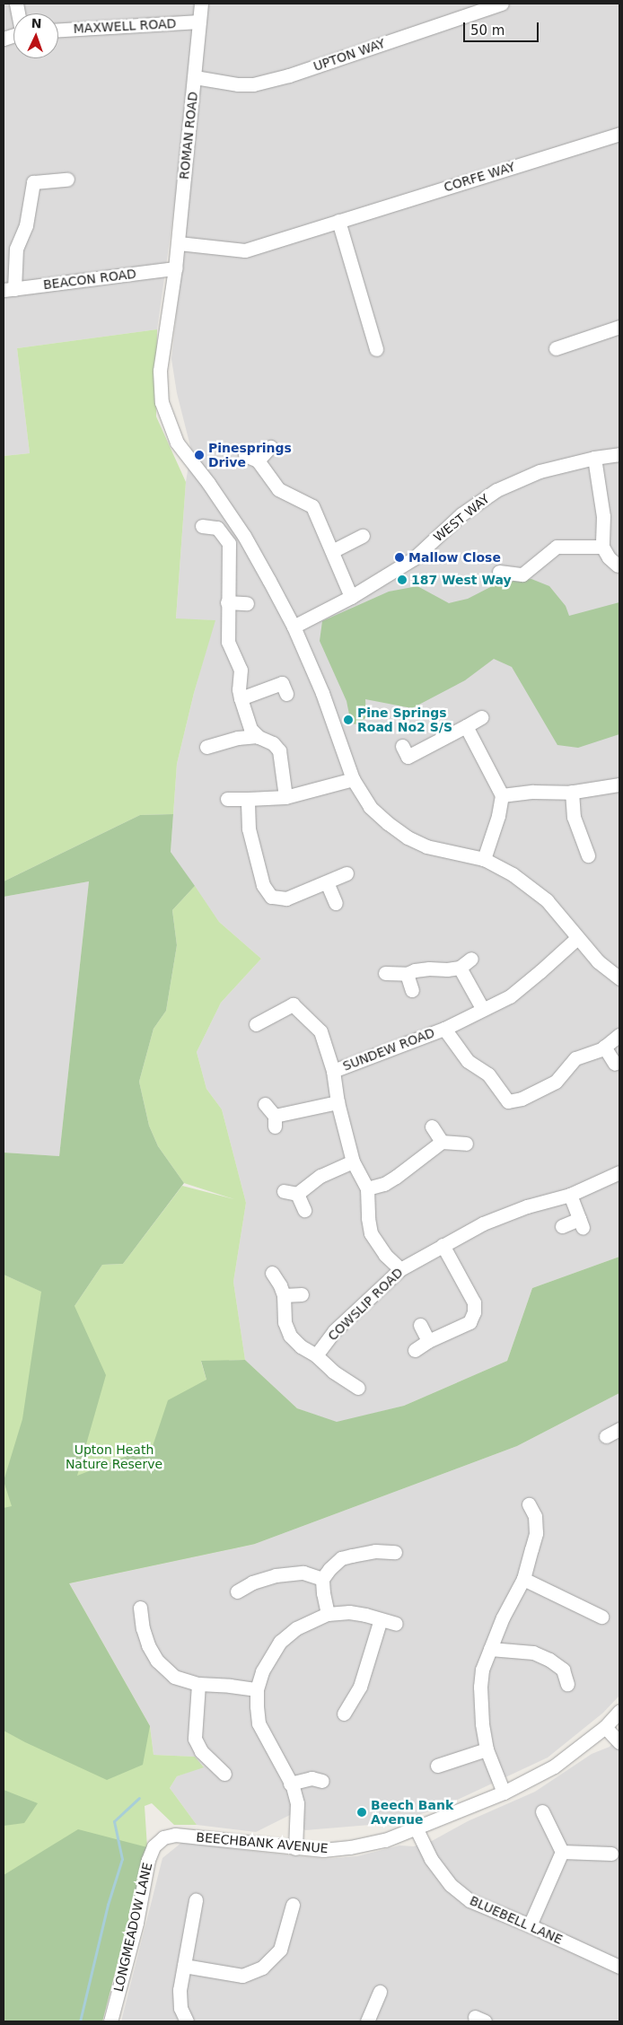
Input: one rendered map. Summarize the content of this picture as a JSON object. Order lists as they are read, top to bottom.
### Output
{
  "streets": {
    "street": [
      "MAXWELL ROAD",
      "UPTON WAY",
      "ROMAN ROAD",
      "CORFE WAY",
      "BEACON ROAD",
      "WEST WAY",
      "SUNDEW ROAD",
      "COWSLIP ROAD",
      "BEECHBANK AVENUE",
      "BLUEBELL LANE",
      "LONGMEADOW LANE"
    ]
  },
  "crossings": [
    ["MAXWELL ROAD", "ROMAN ROAD"],
    ["UPTON WAY", "ROMAN ROAD"],
    ["ROMAN ROAD", "CORFE WAY"],
    ["ROMAN ROAD", "BEACON ROAD"],
    ["BEECHBANK AVENUE", "BLUEBELL LANE"],
    ["BEECHBANK AVENUE", "LONGMEADOW LANE"]
  ],
  "parks": ["Upton Heath Nature Reserve"],
  "places": [
    "Pinesprings Drive",
    "Mallow Close",
    "187 West Way",
    "Pine Springs Road No2 S/S",
    "Beech Bank Avenue"
  ],
  "scale_bar": "50 m",
  "north": "top"
}
